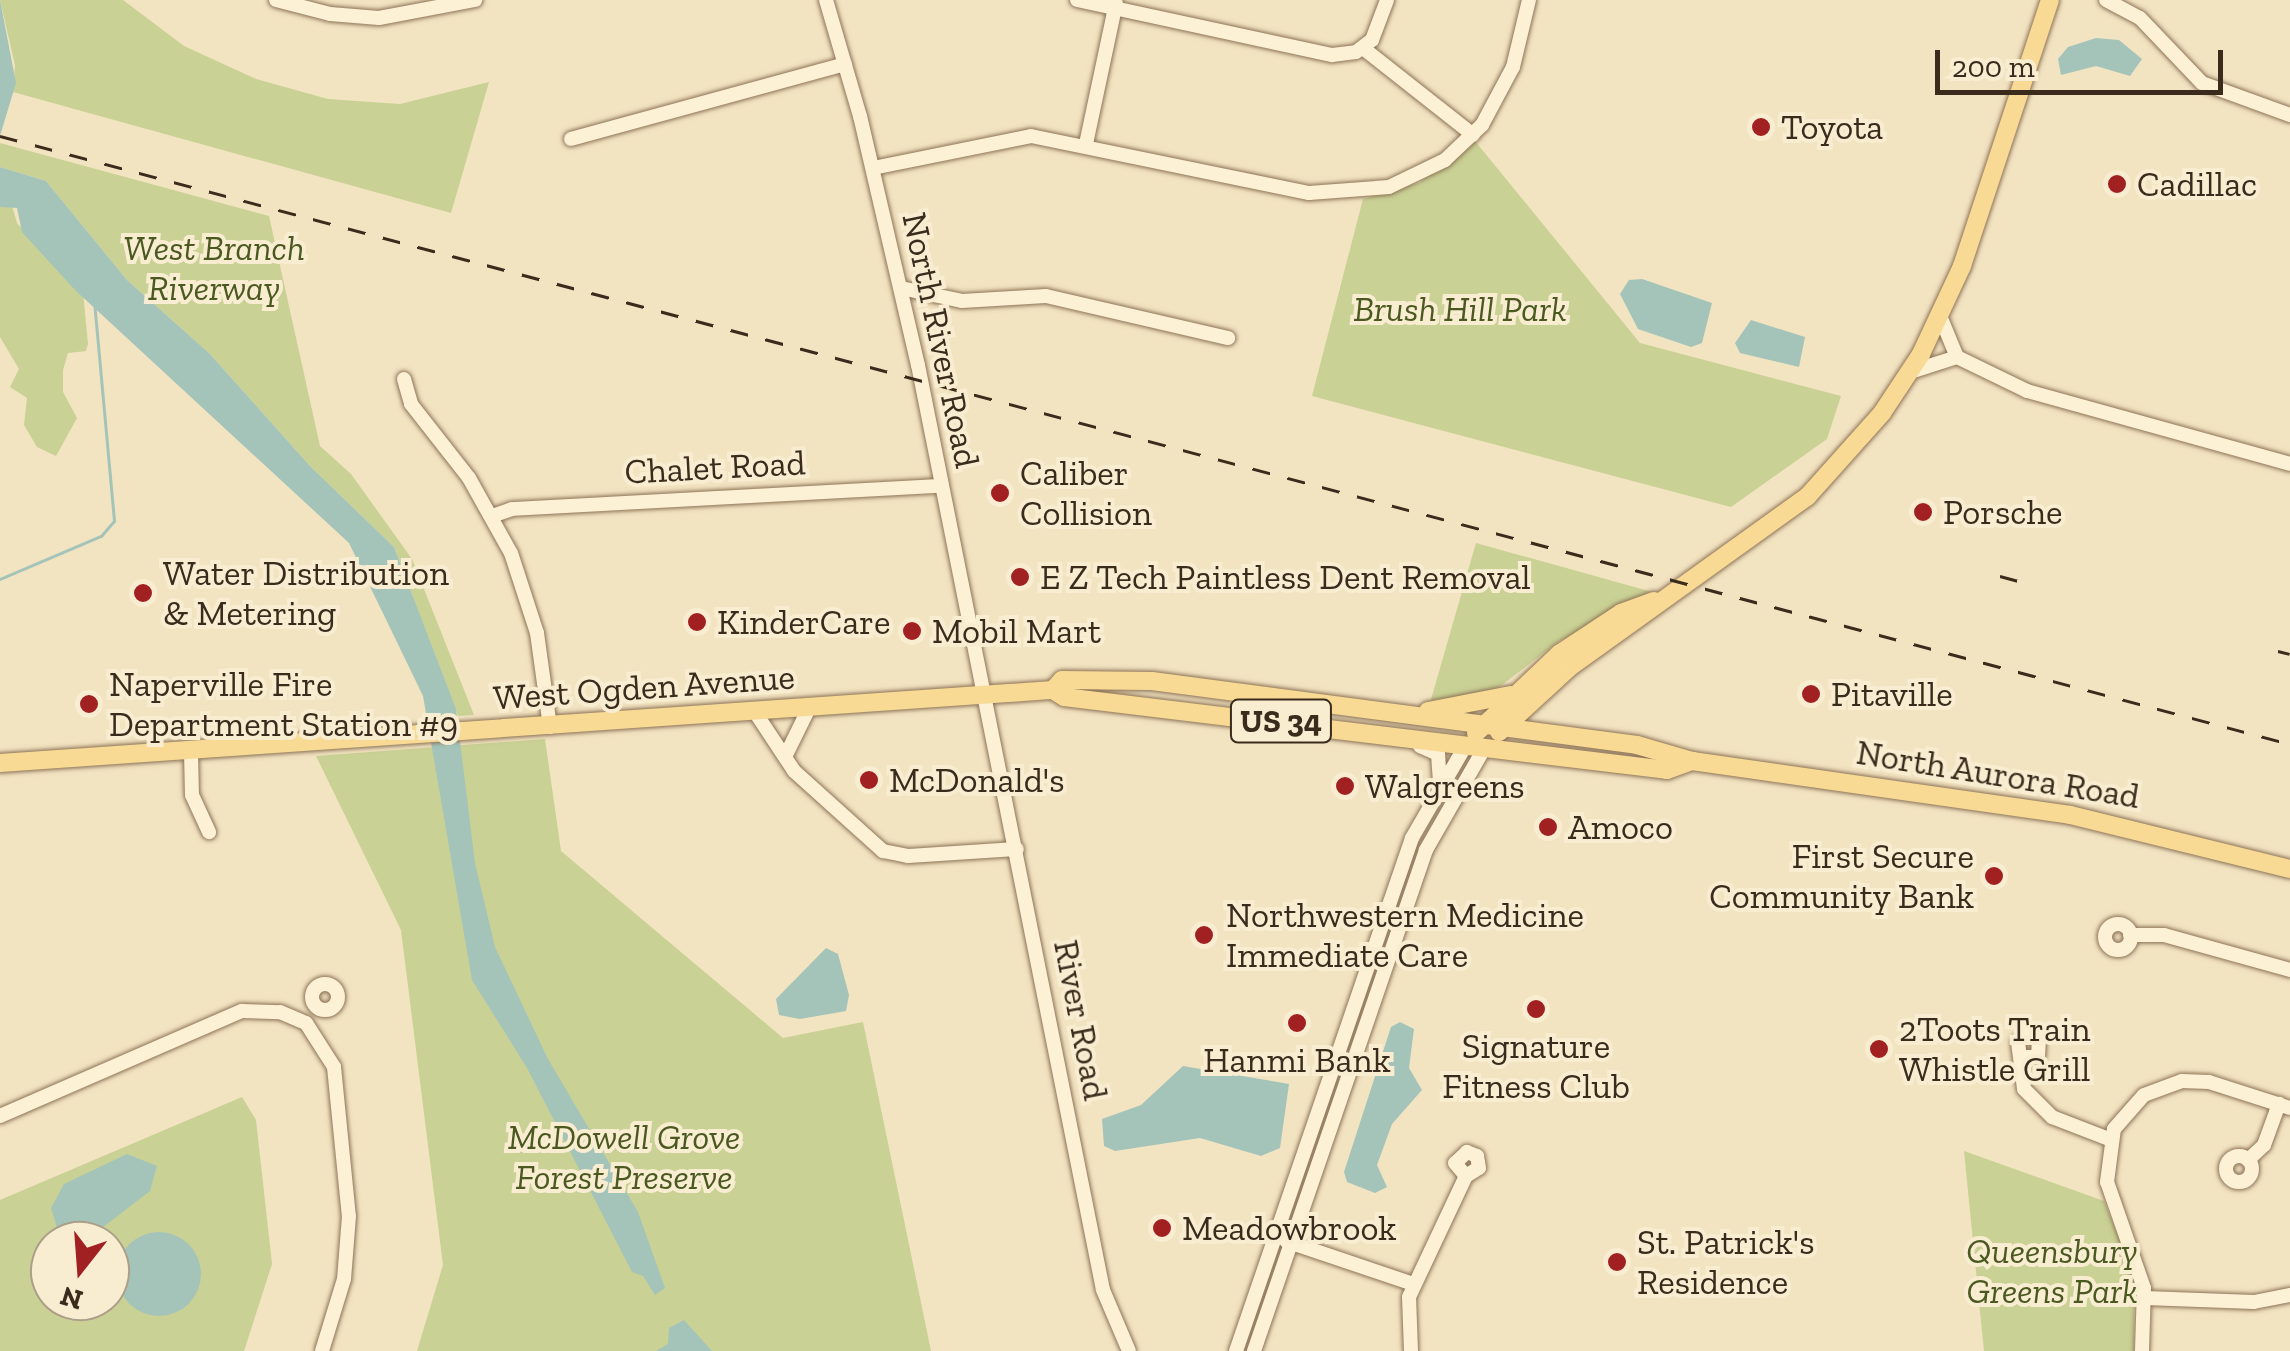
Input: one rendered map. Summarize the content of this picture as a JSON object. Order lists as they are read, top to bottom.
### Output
{
  "streets": {
    "main road": ["West Ogden Avenue", "US 34", "North Aurora Road"],
    "street": ["North River Road", "Chalet Road", "River Road"]
  },
  "crossings": [
    ["North River Road", "Chalet Road"],
    ["North River Road", "West Ogden Avenue"],
    ["North River Road", "River Road"],
    ["West Ogden Avenue", "North Aurora Road"],
    ["West Ogden Avenue", "River Road"]
  ],
  "parks": [
    "West Branch Riverway",
    "Brush Hill Park",
    "McDowell Grove Forest Preserve",
    "Queensbury Greens Park"
  ],
  "places": [
    "Toyota",
    "Cadillac",
    "Caliber Collision",
    "Porsche",
    "E Z Tech Paintless Dent Removal",
    "Water Distribution & Metering",
    "KinderCare",
    "Mobil Mart",
    "Pitaville",
    "Naperville Fire Department Station #9",
    "McDonald's",
    "Walgreens",
    "Amoco",
    "First Secure Community Bank",
    "Northwestern Medicine Immediate Care",
    "Signature Fitness Club",
    "Hanmi Bank",
    "2Toots Train Whistle Grill",
    "Meadowbrook",
    "St. Patrick's Residence"
  ],
  "scale_bar": "200 m",
  "north": "bottom"
}
